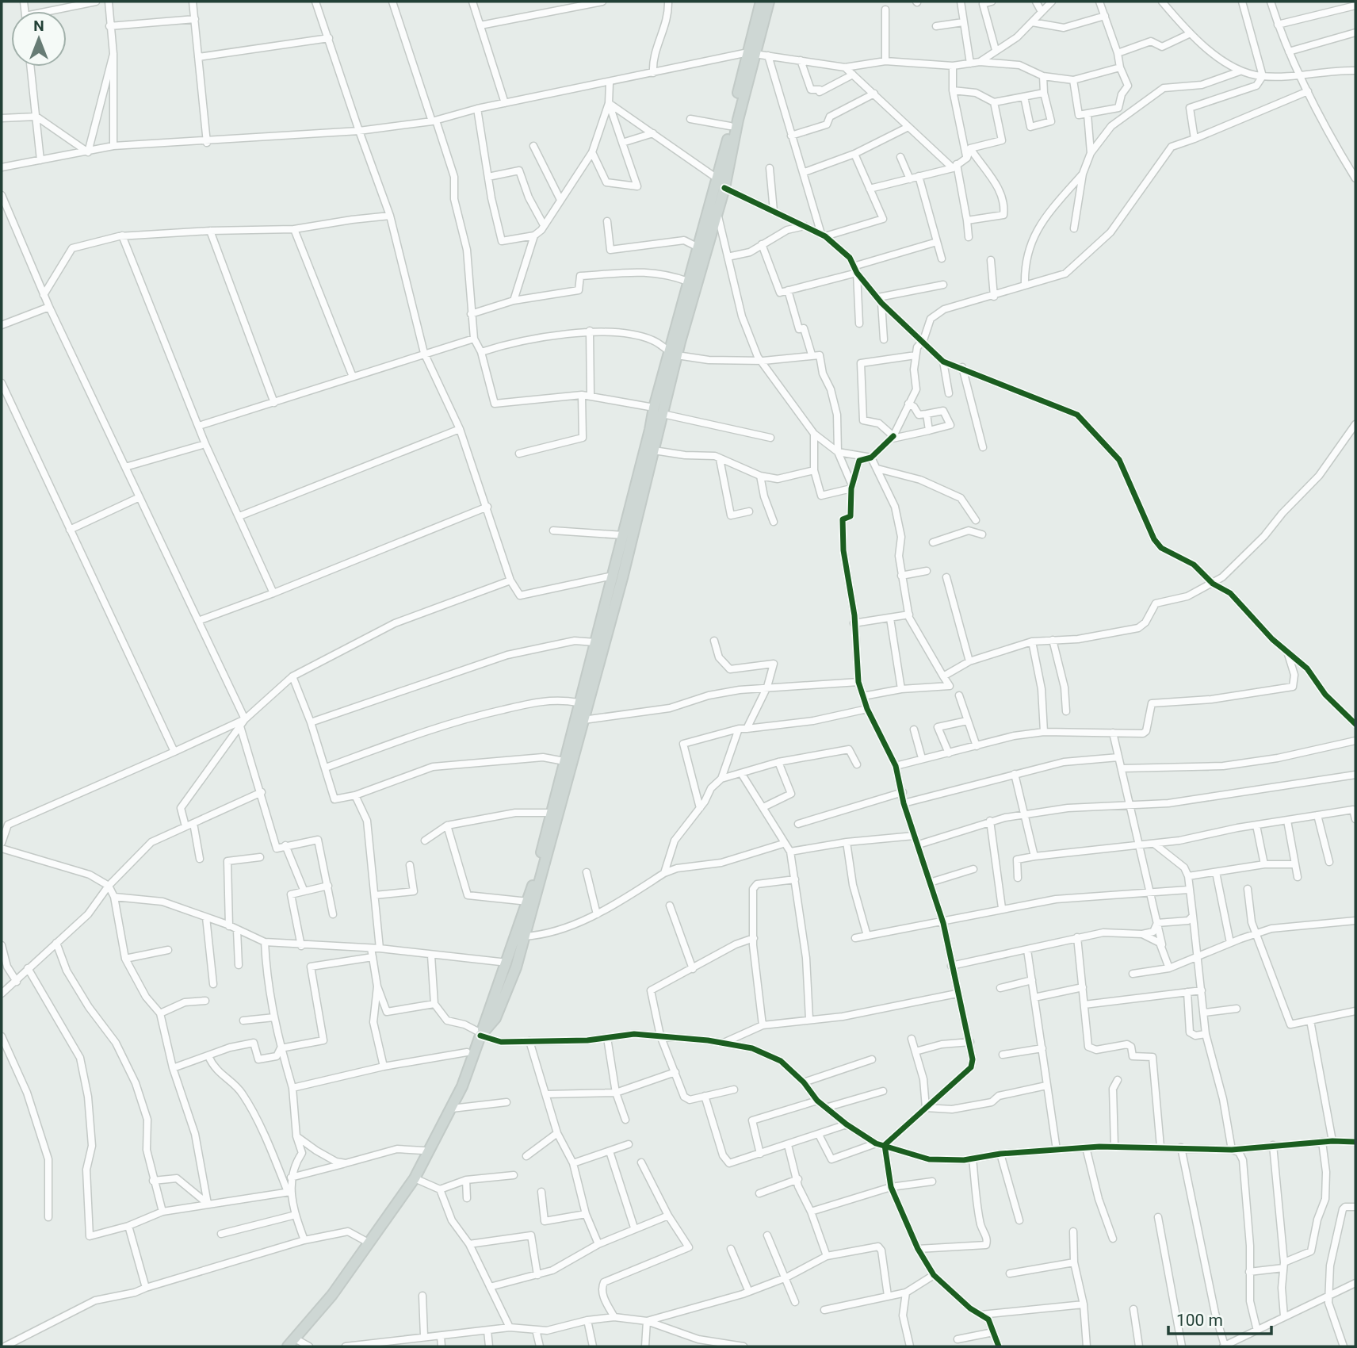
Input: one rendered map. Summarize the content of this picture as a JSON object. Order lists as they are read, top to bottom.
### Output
{
  "scale_bar": "100 m",
  "north": "top"
}
